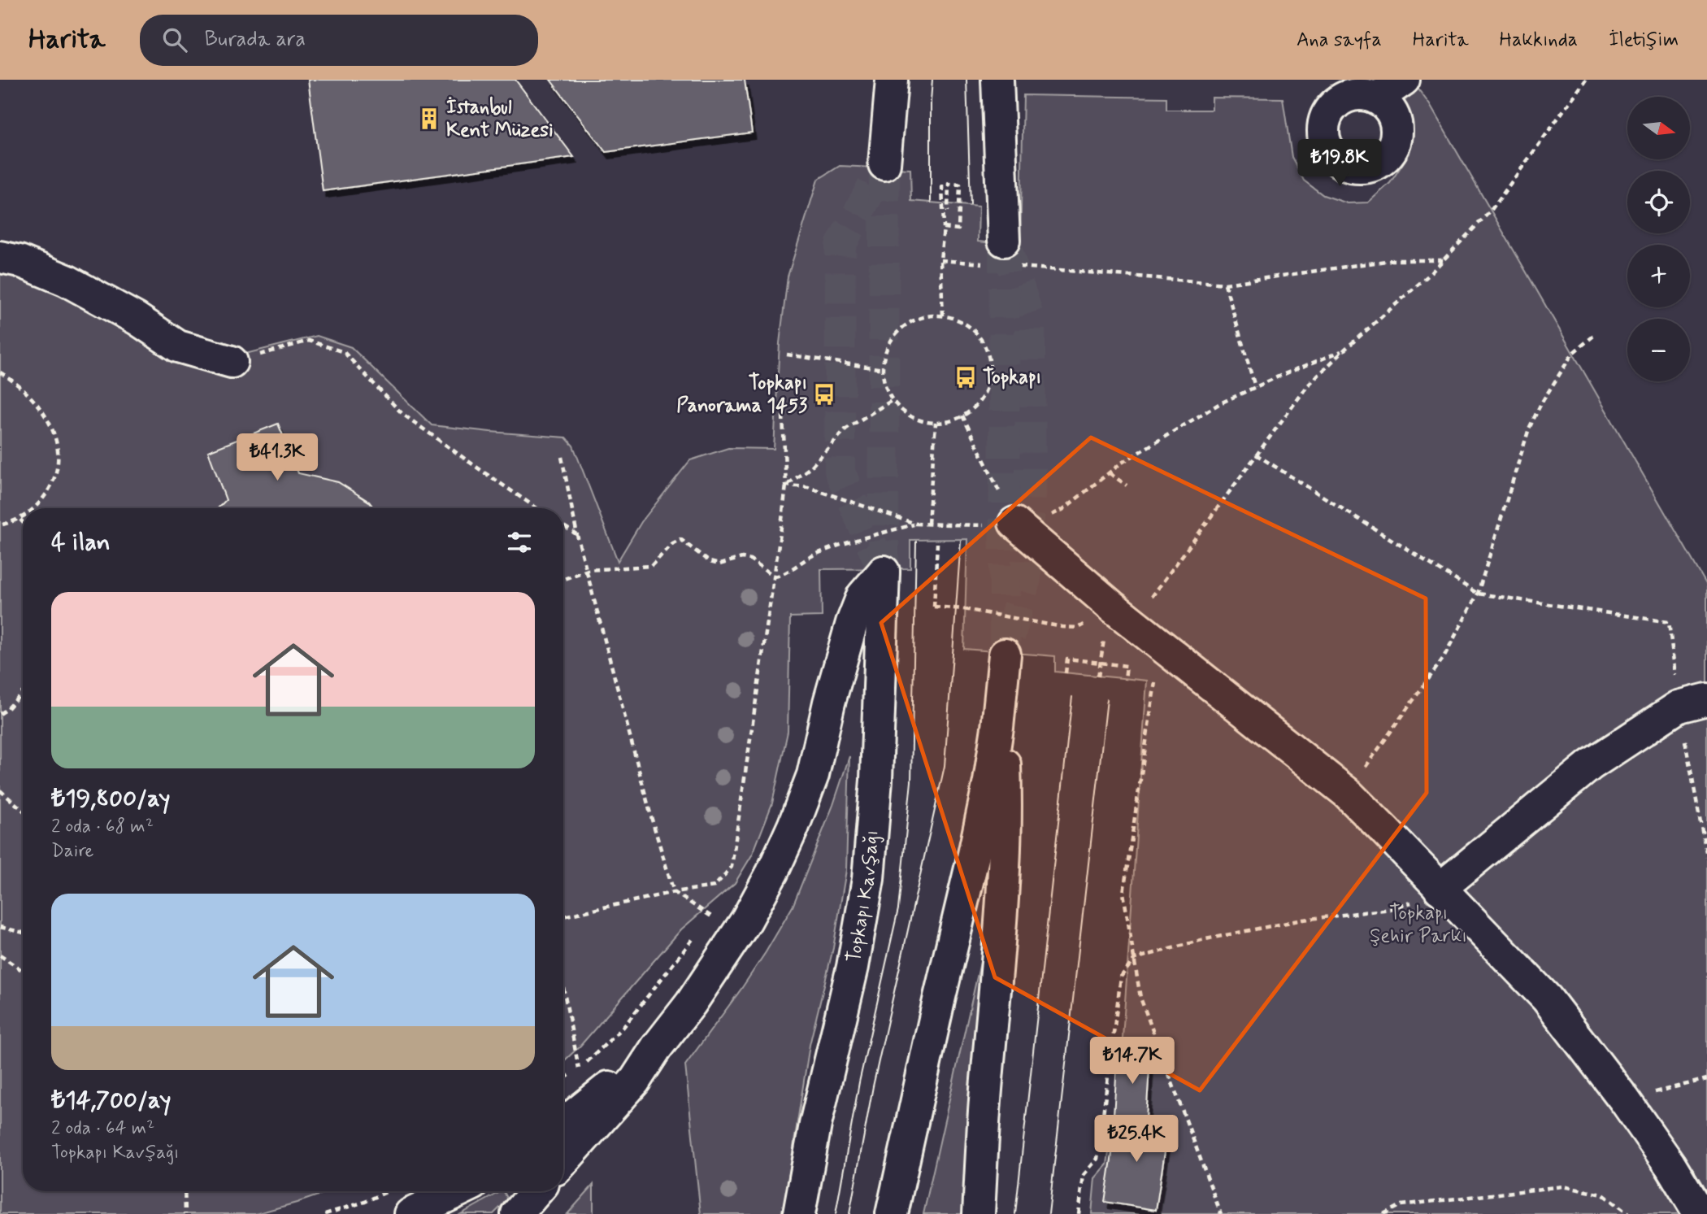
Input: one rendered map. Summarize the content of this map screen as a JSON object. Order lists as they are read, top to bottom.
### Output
{
  "streets": {
    "main road": ["Topkapı Kavşağı"]
  },
  "parks": ["Topkapı Şehir Parkı"],
  "places": {
    "building": ["İstanbul Kent Müzesi"],
    "bus stop": ["Topkapı", "Topkapı Panorama 1453"]
  },
  "north": "right",
  "page": {
    "header": "Harita",
    "search": "Burada ara",
    "nav": [
      "Ana sayfa",
      "Harita",
      "Hakkında",
      "İletişim"
    ],
    "map_buttons": ["+", "−"],
    "price": [
      "₺19.8K",
      "₺41.3K",
      "₺14.7K",
      "₺25.4K"
    ],
    "heading": "4 ilan",
    "list": [
      {
        "name": "₺19,800/ay",
        "note": "2 oda · 68 m² · Daire"
      },
      {
        "name": "₺14,700/ay",
        "note": "2 oda · 64 m² · Topkapı Kavşağı"
      }
    ]
  }
}
